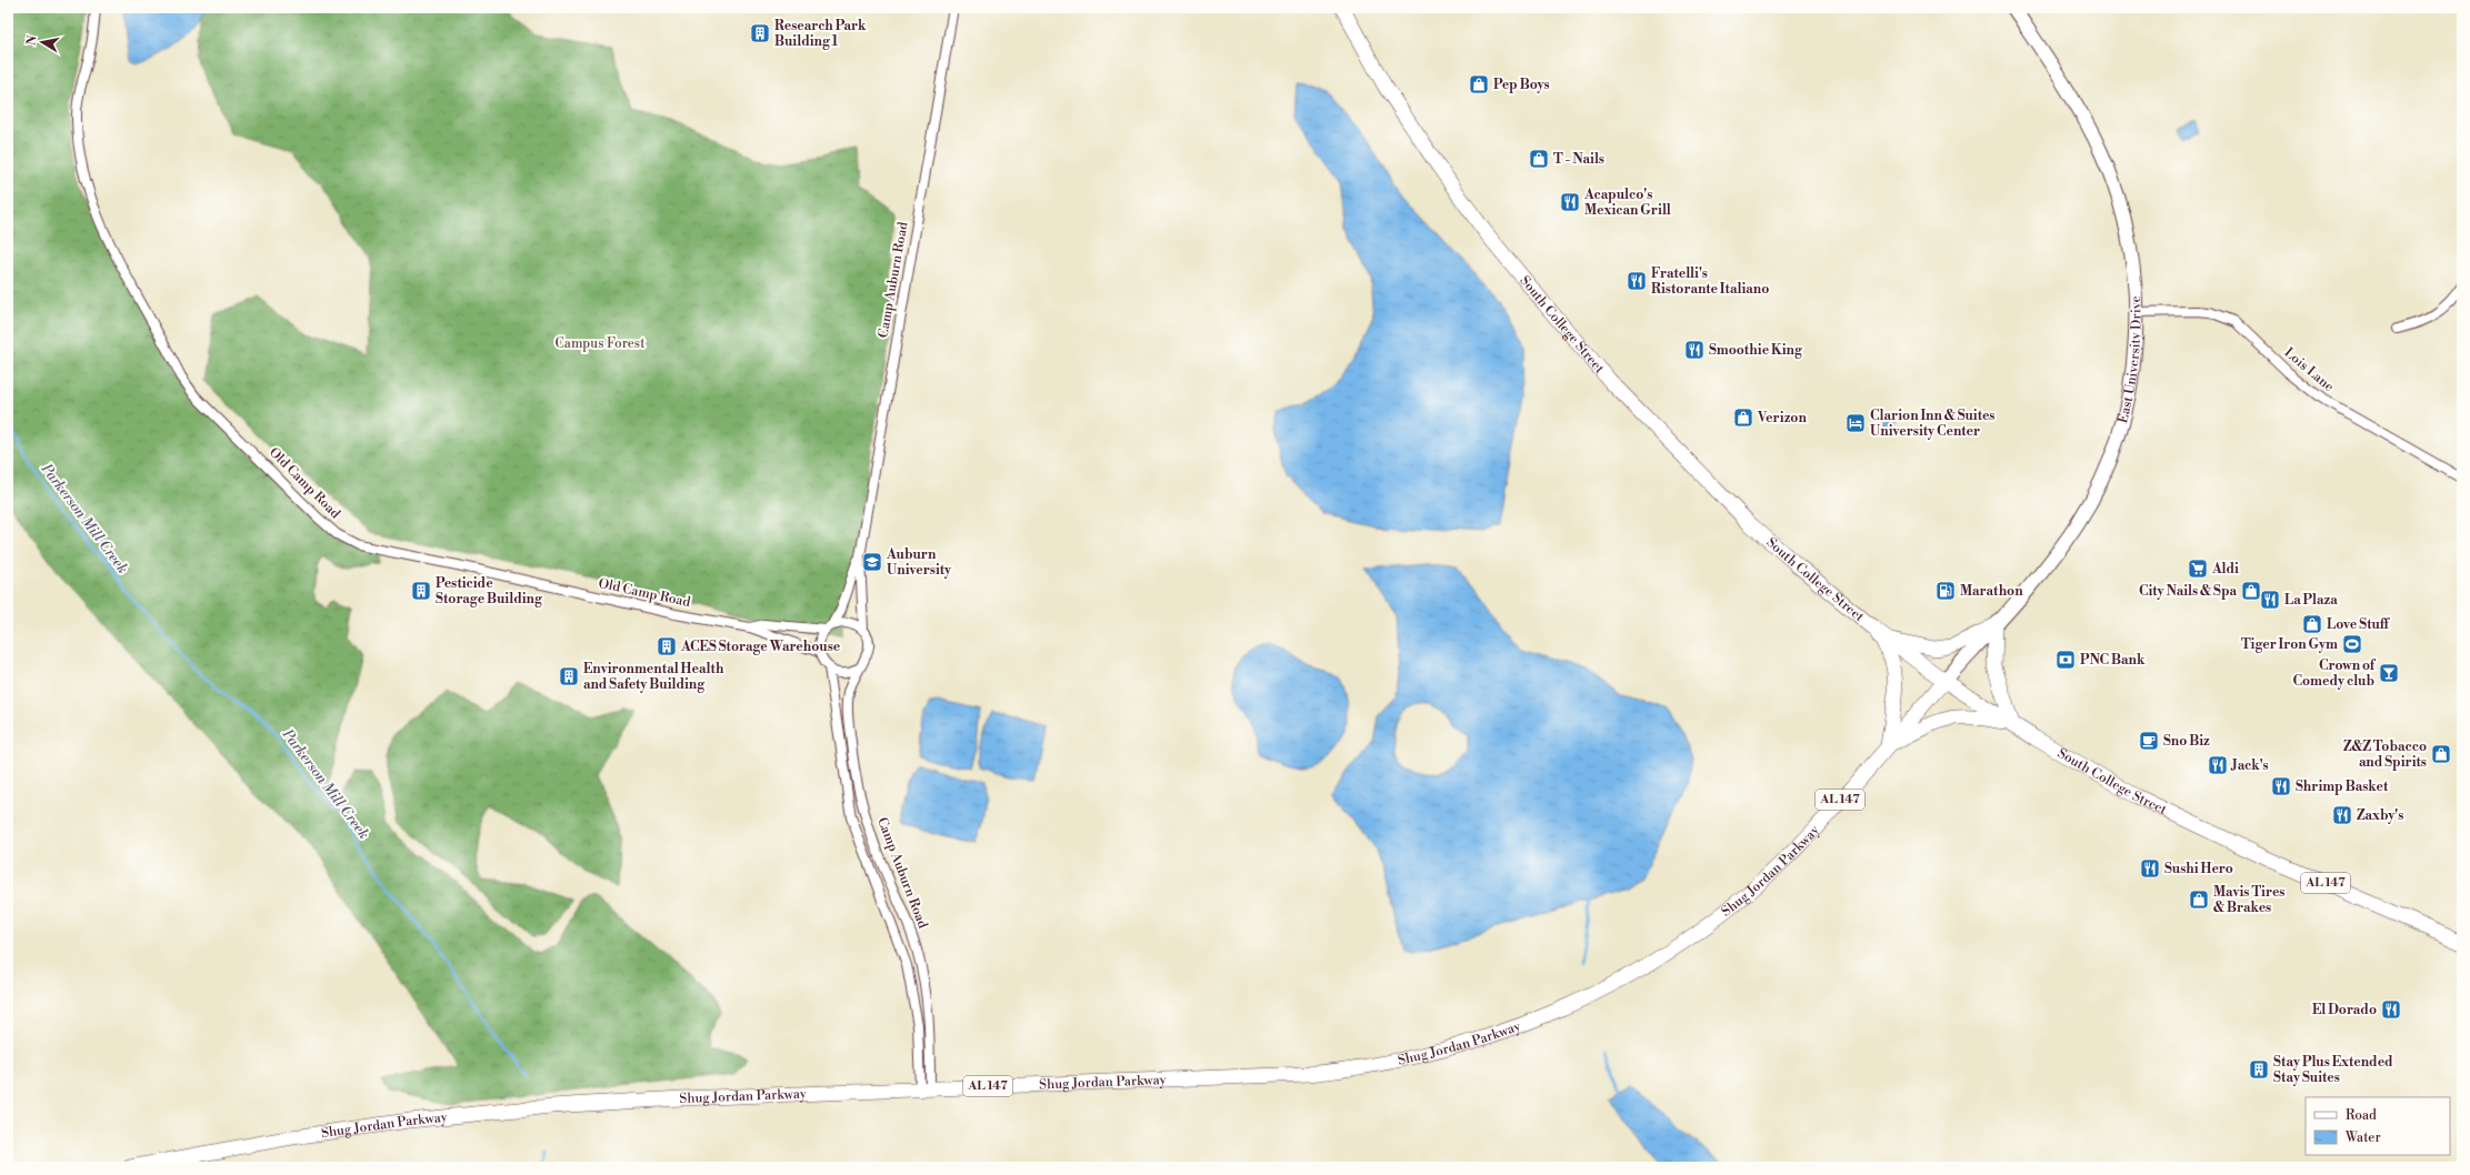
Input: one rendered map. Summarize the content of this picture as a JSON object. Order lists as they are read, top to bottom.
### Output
{
  "streets": {
    "main road": [
      "South College Street",
      "East University Drive",
      "AL 147",
      "Shug Jordan Parkway"
    ],
    "street": ["Camp Auburn Road", "Lois Lane", "Old Camp Road"]
  },
  "crossings": [
    ["Camp Auburn Road", "Old Camp Road"],
    ["Camp Auburn Road", "Shug Jordan Parkway"],
    ["South College Street", "East University Drive"],
    ["South College Street", "Shug Jordan Parkway"],
    ["East University Drive", "Lois Lane"],
    ["East University Drive", "Shug Jordan Parkway"]
  ],
  "water": ["Parkerson Mill Creek"],
  "parks": ["Campus Forest"],
  "places": {
    "building": [
      "Research Park Building 1",
      "Pesticide Storage Building",
      "ACES Storage Warehouse",
      "Environmental Health and Safety Building",
      "Stay Plus Extended Stay Suites"
    ],
    "shop": [
      "Pep Boys",
      "T - Nails",
      "Verizon",
      "City Nails & Spa",
      "Love Stuff",
      "Z&Z Tobacco and Spirits",
      "Mavis Tires & Brakes"
    ],
    "restaurant": [
      "Acapulco's Mexican Grill",
      "Fratelli's Ristorante Italiano",
      "Smoothie King",
      "La Plaza",
      "Jack's",
      "Shrimp Basket",
      "Zaxby's",
      "Sushi Hero",
      "El Dorado"
    ],
    "hotel": ["Clarion Inn & Suites University Center"],
    "school or university": ["Auburn University"],
    "supermarket": ["Aldi"],
    "fuel station": ["Marathon"],
    "sports": ["Tiger Iron Gym"],
    "bank": ["PNC Bank"],
    "bar": ["Crown of Comedy club"],
    "cafe": ["Sno Biz"]
  },
  "legend": ["Road", "Water"],
  "north": "left"
}
